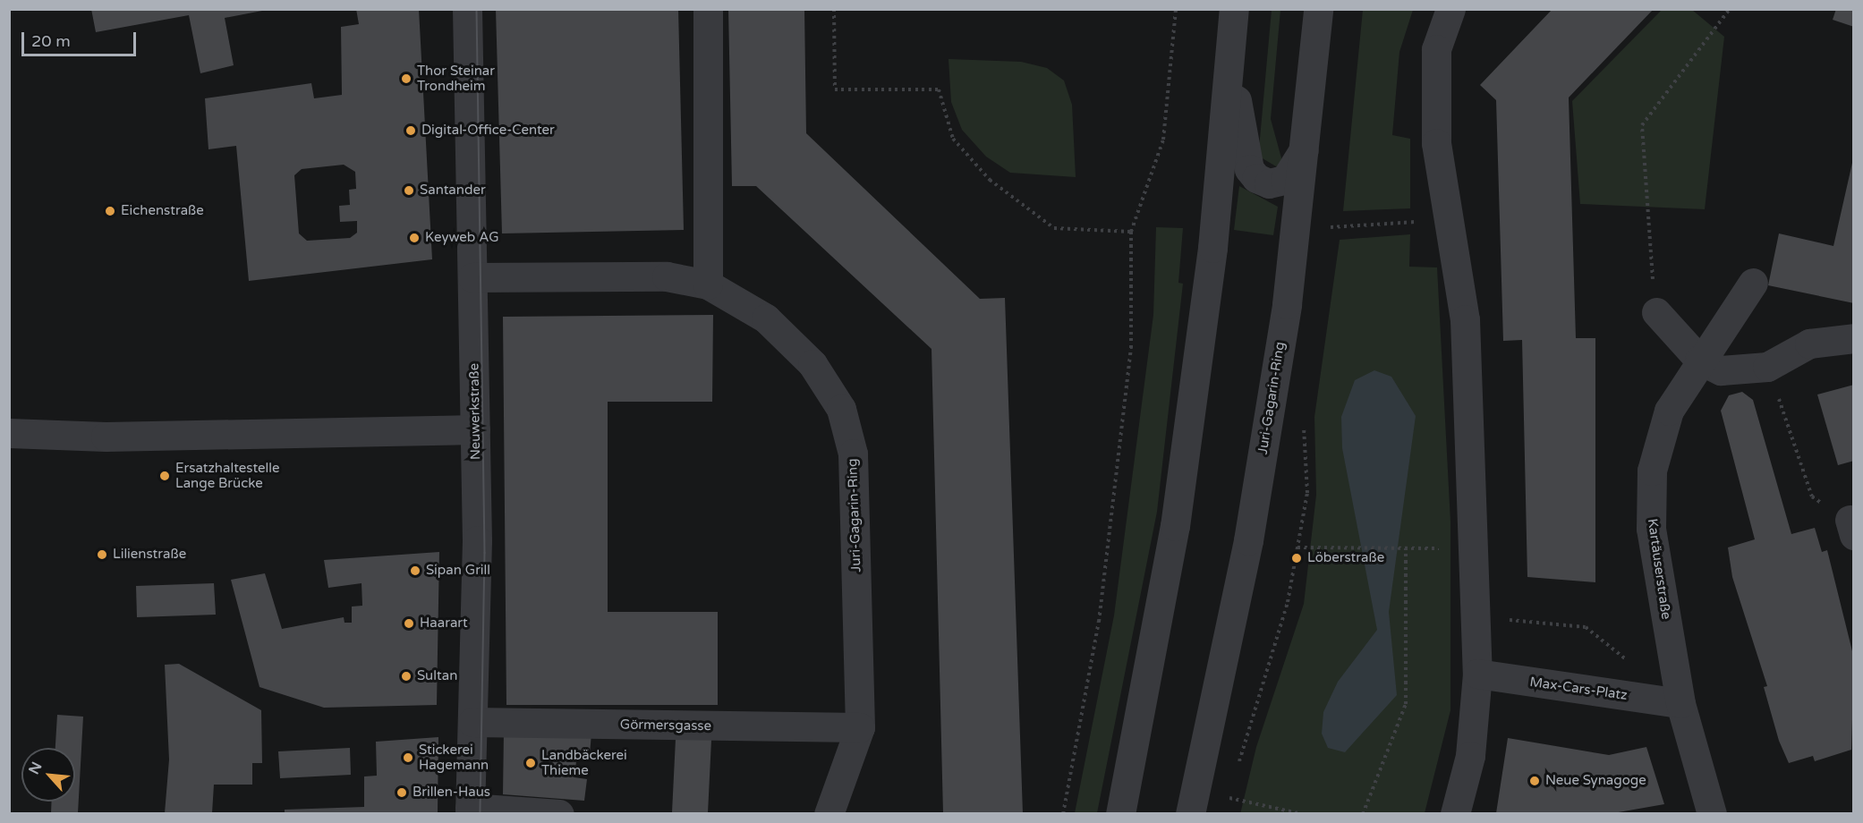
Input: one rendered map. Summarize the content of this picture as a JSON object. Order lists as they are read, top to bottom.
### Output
{
  "streets": {
    "street": [
      "Juri-Gagarin-Ring",
      "Neuwerkstraße",
      "Kartäuserstraße",
      "Max-Cars-Platz",
      "Görmersgasse"
    ]
  },
  "crossings": [
    ["Juri-Gagarin-Ring", "Neuwerkstraße"],
    ["Juri-Gagarin-Ring", "Görmersgasse"],
    ["Neuwerkstraße", "Görmersgasse"],
    ["Kartäuserstraße", "Max-Cars-Platz"]
  ],
  "places": [
    "Thor Steinar Trondheim",
    "Digital-Office-Center",
    "Santander",
    "Eichenstraße",
    "Keyweb AG",
    "Ersatzhaltestelle Lange Brücke",
    "Lilienstraße",
    "Löberstraße",
    "Sipan Grill",
    "Haarart",
    "Sultan",
    "Stickerei Hagemann",
    "Landbäckerei Thieme",
    "Neue Synagoge",
    "Brillen-Haus"
  ],
  "scale_bar": "20 m",
  "north": "top left"
}
